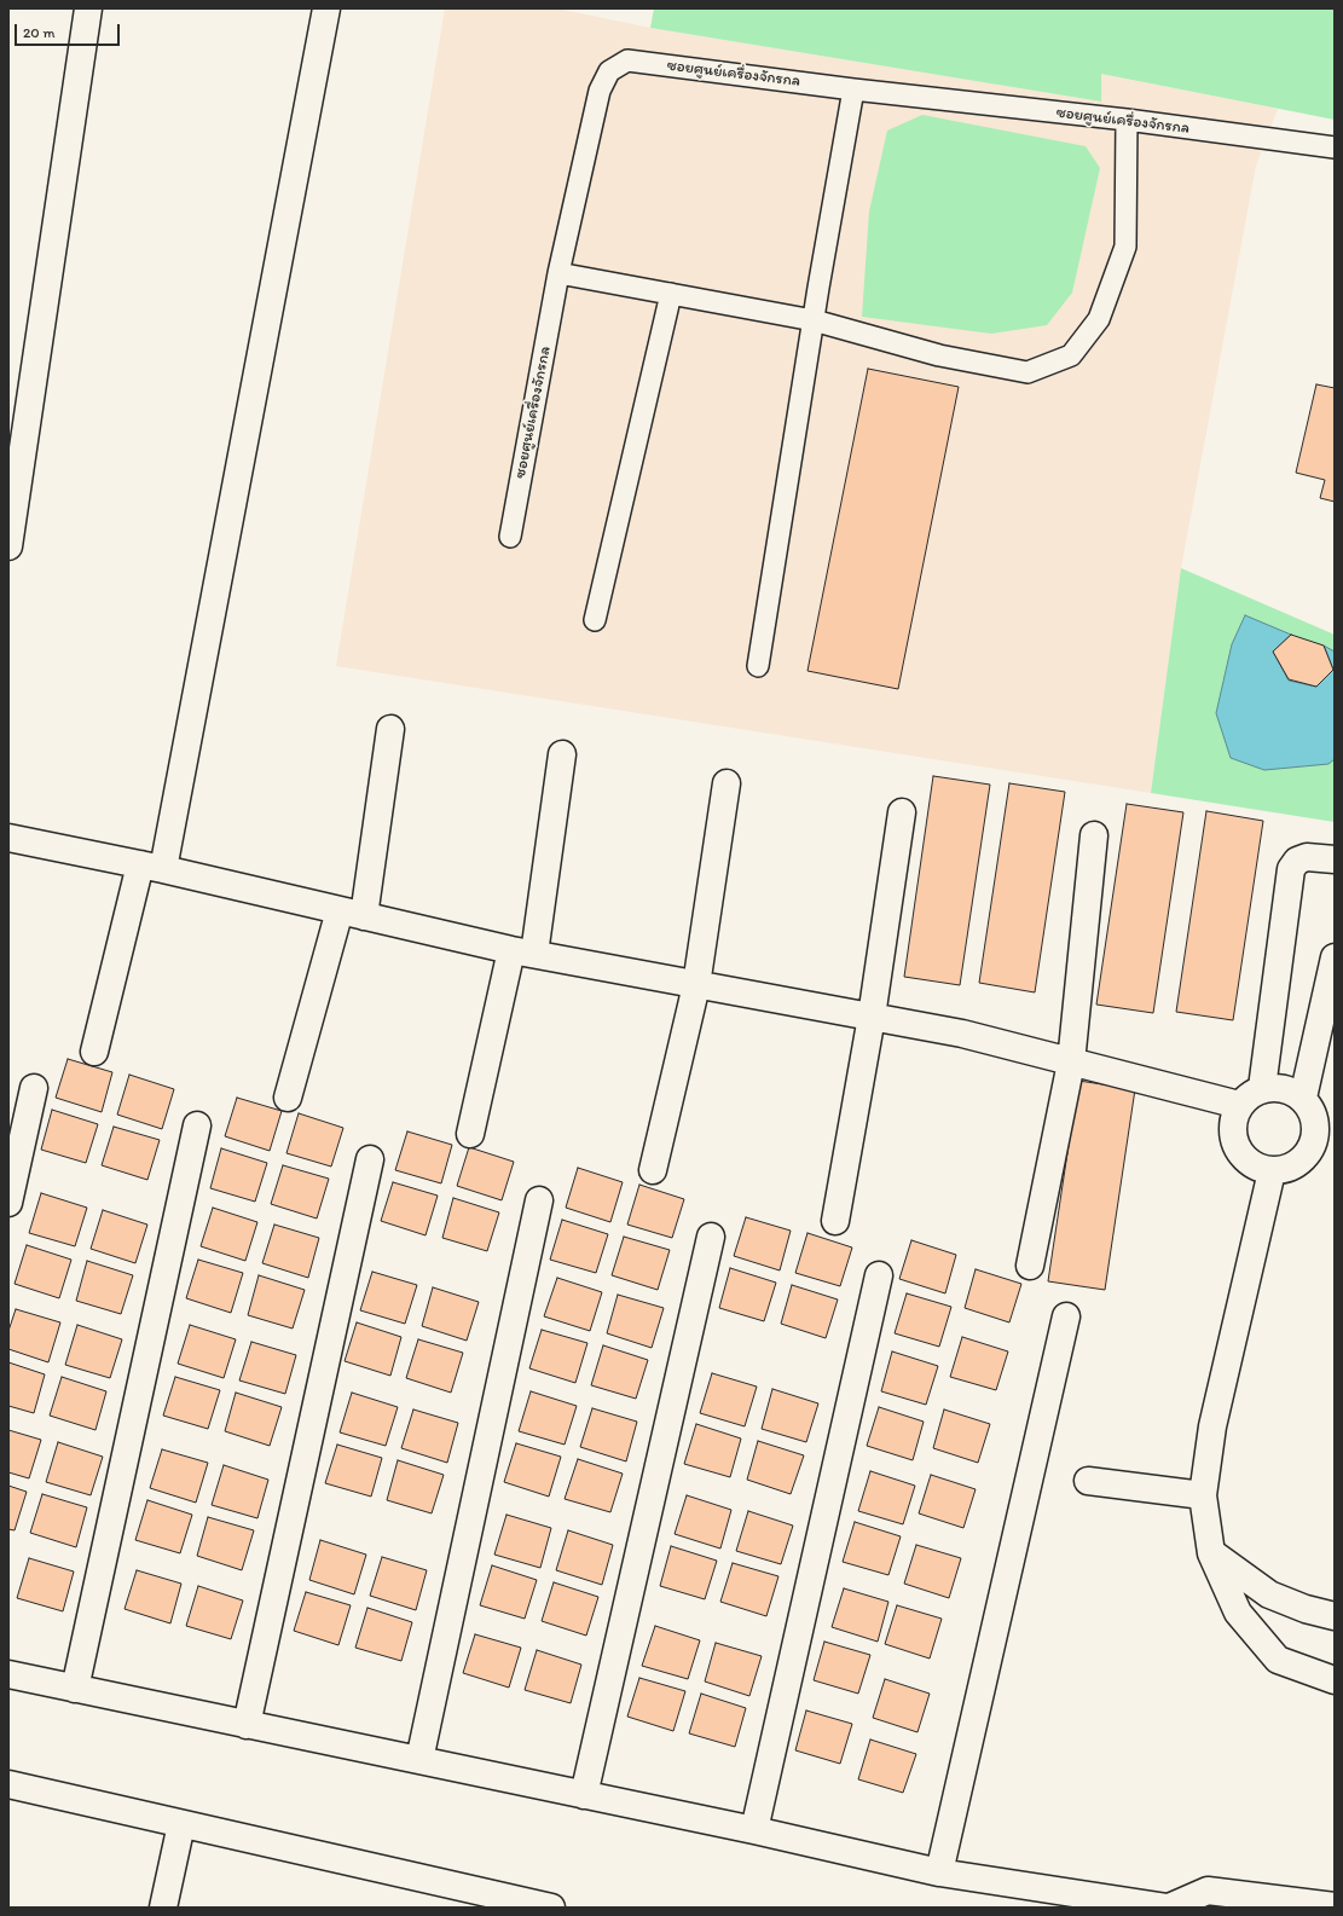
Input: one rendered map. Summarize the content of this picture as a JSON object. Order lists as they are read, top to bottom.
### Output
{
  "streets": {
    "lane": ["ซอยศูนย์เครื่องจักรกล"]
  },
  "scale_bar": "20 m"
}
